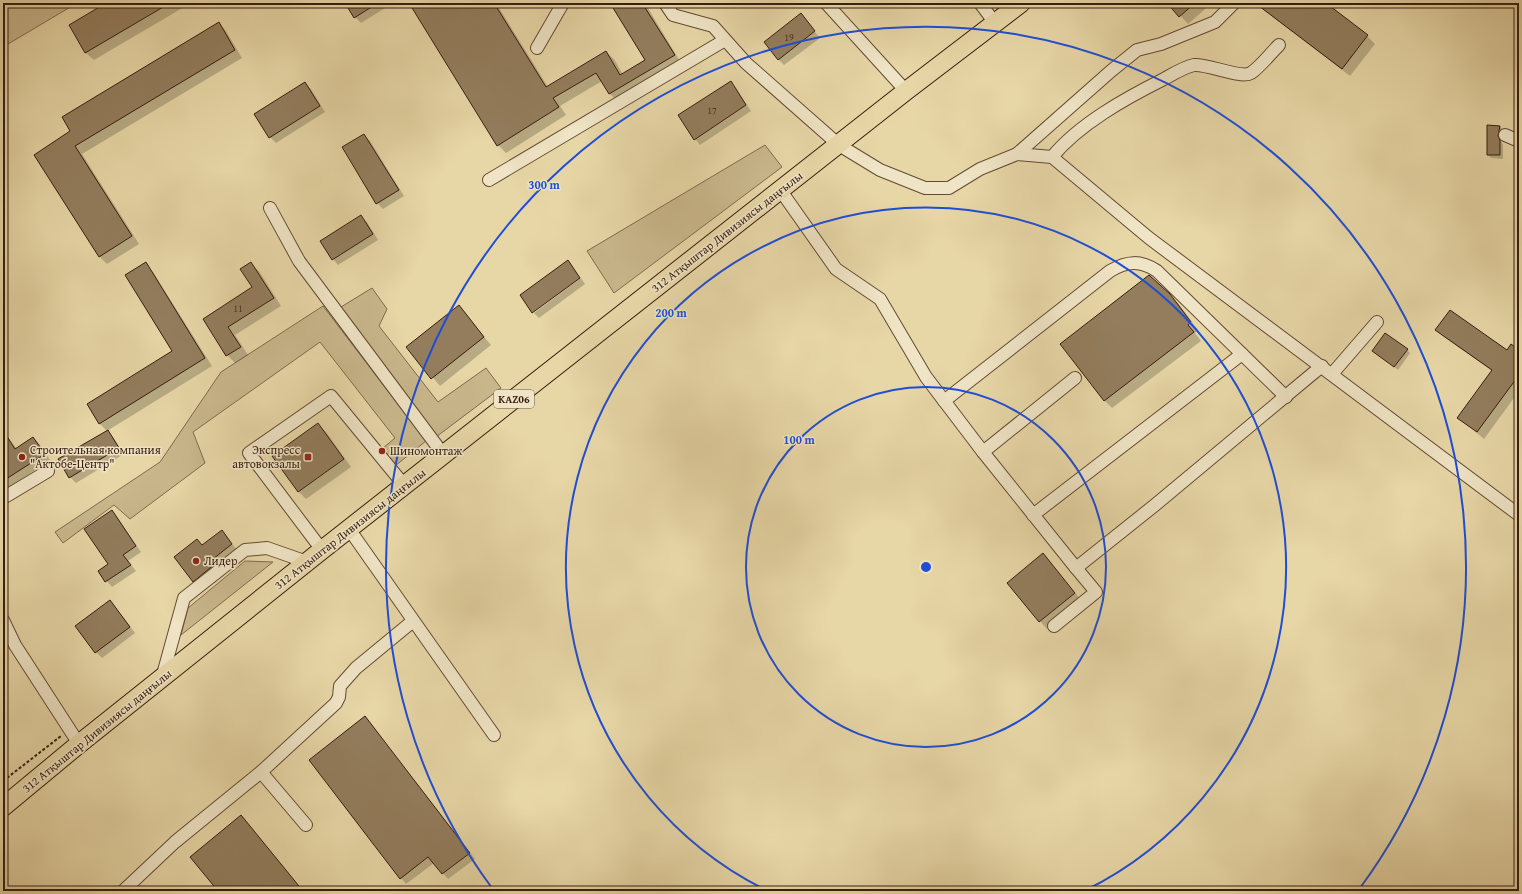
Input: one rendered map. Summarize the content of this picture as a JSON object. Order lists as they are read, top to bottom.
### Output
{
  "streets": {
    "highway": ["312 Атқыштар Дивизиясы даңғылы", "KАZ06"]
  },
  "places": {
    "other": ["Шиномонтаж", "Строительная компания \"Актобе-Центр\"", "Лидер"],
    "transit": ["Экспресс автовокзалы"]
  },
  "house_numbers": ["19", "17", "11"],
  "rings": ["300 m", "200 m", "100 m"]
}
